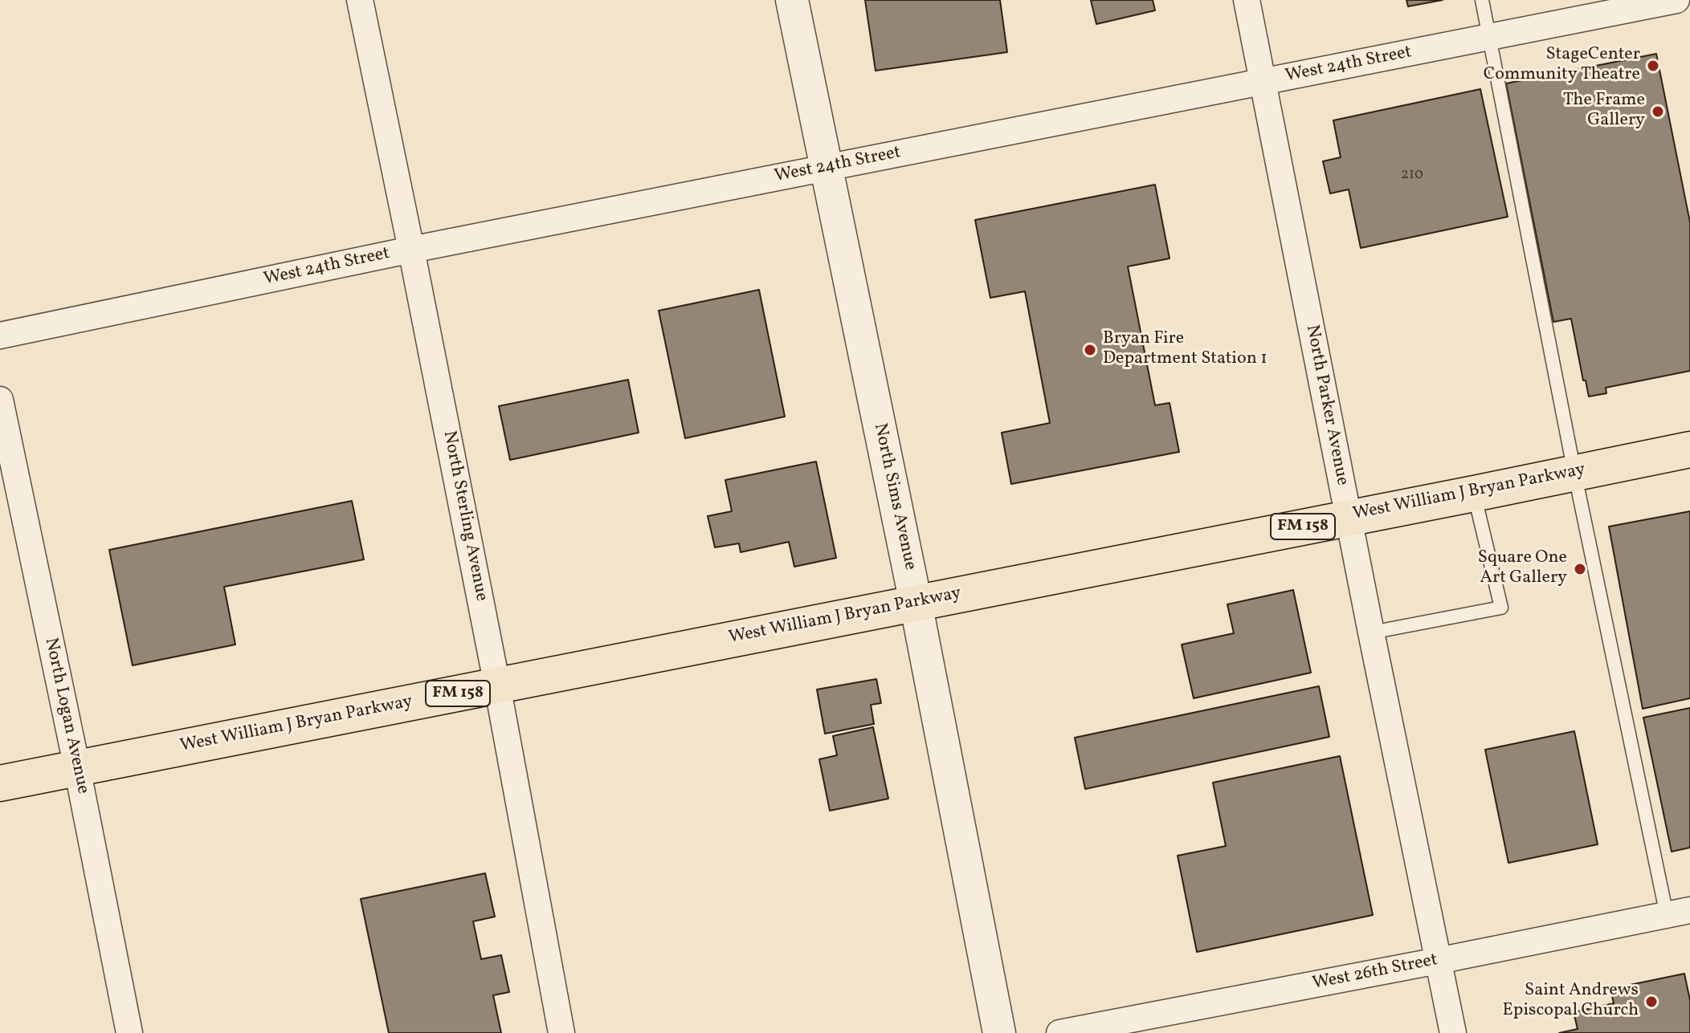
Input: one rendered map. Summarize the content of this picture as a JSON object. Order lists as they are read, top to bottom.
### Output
{
  "streets": {
    "main road": ["West William J Bryan Parkway", "FM 158"],
    "street": [
      "West 24th Street",
      "North Parker Avenue",
      "North Sims Avenue",
      "North Sterling Avenue",
      "North Logan Avenue",
      "West 26th Street"
    ]
  },
  "crossings": [
    ["West 24th Street", "North Parker Avenue"],
    ["West 24th Street", "North Sims Avenue"],
    ["West 24th Street", "North Sterling Avenue"],
    ["North Parker Avenue", "West William J Bryan Parkway"],
    ["North Parker Avenue", "West 26th Street"],
    ["West William J Bryan Parkway", "North Sims Avenue"],
    ["West William J Bryan Parkway", "North Sterling Avenue"],
    ["West William J Bryan Parkway", "North Logan Avenue"]
  ],
  "places": [
    "StageCenter Community Theatre",
    "The Frame Gallery",
    "Bryan Fire Department Station 1",
    "Square One Art Gallery",
    "Saint Andrews Episcopal Church"
  ],
  "house_numbers": ["210"]
}
